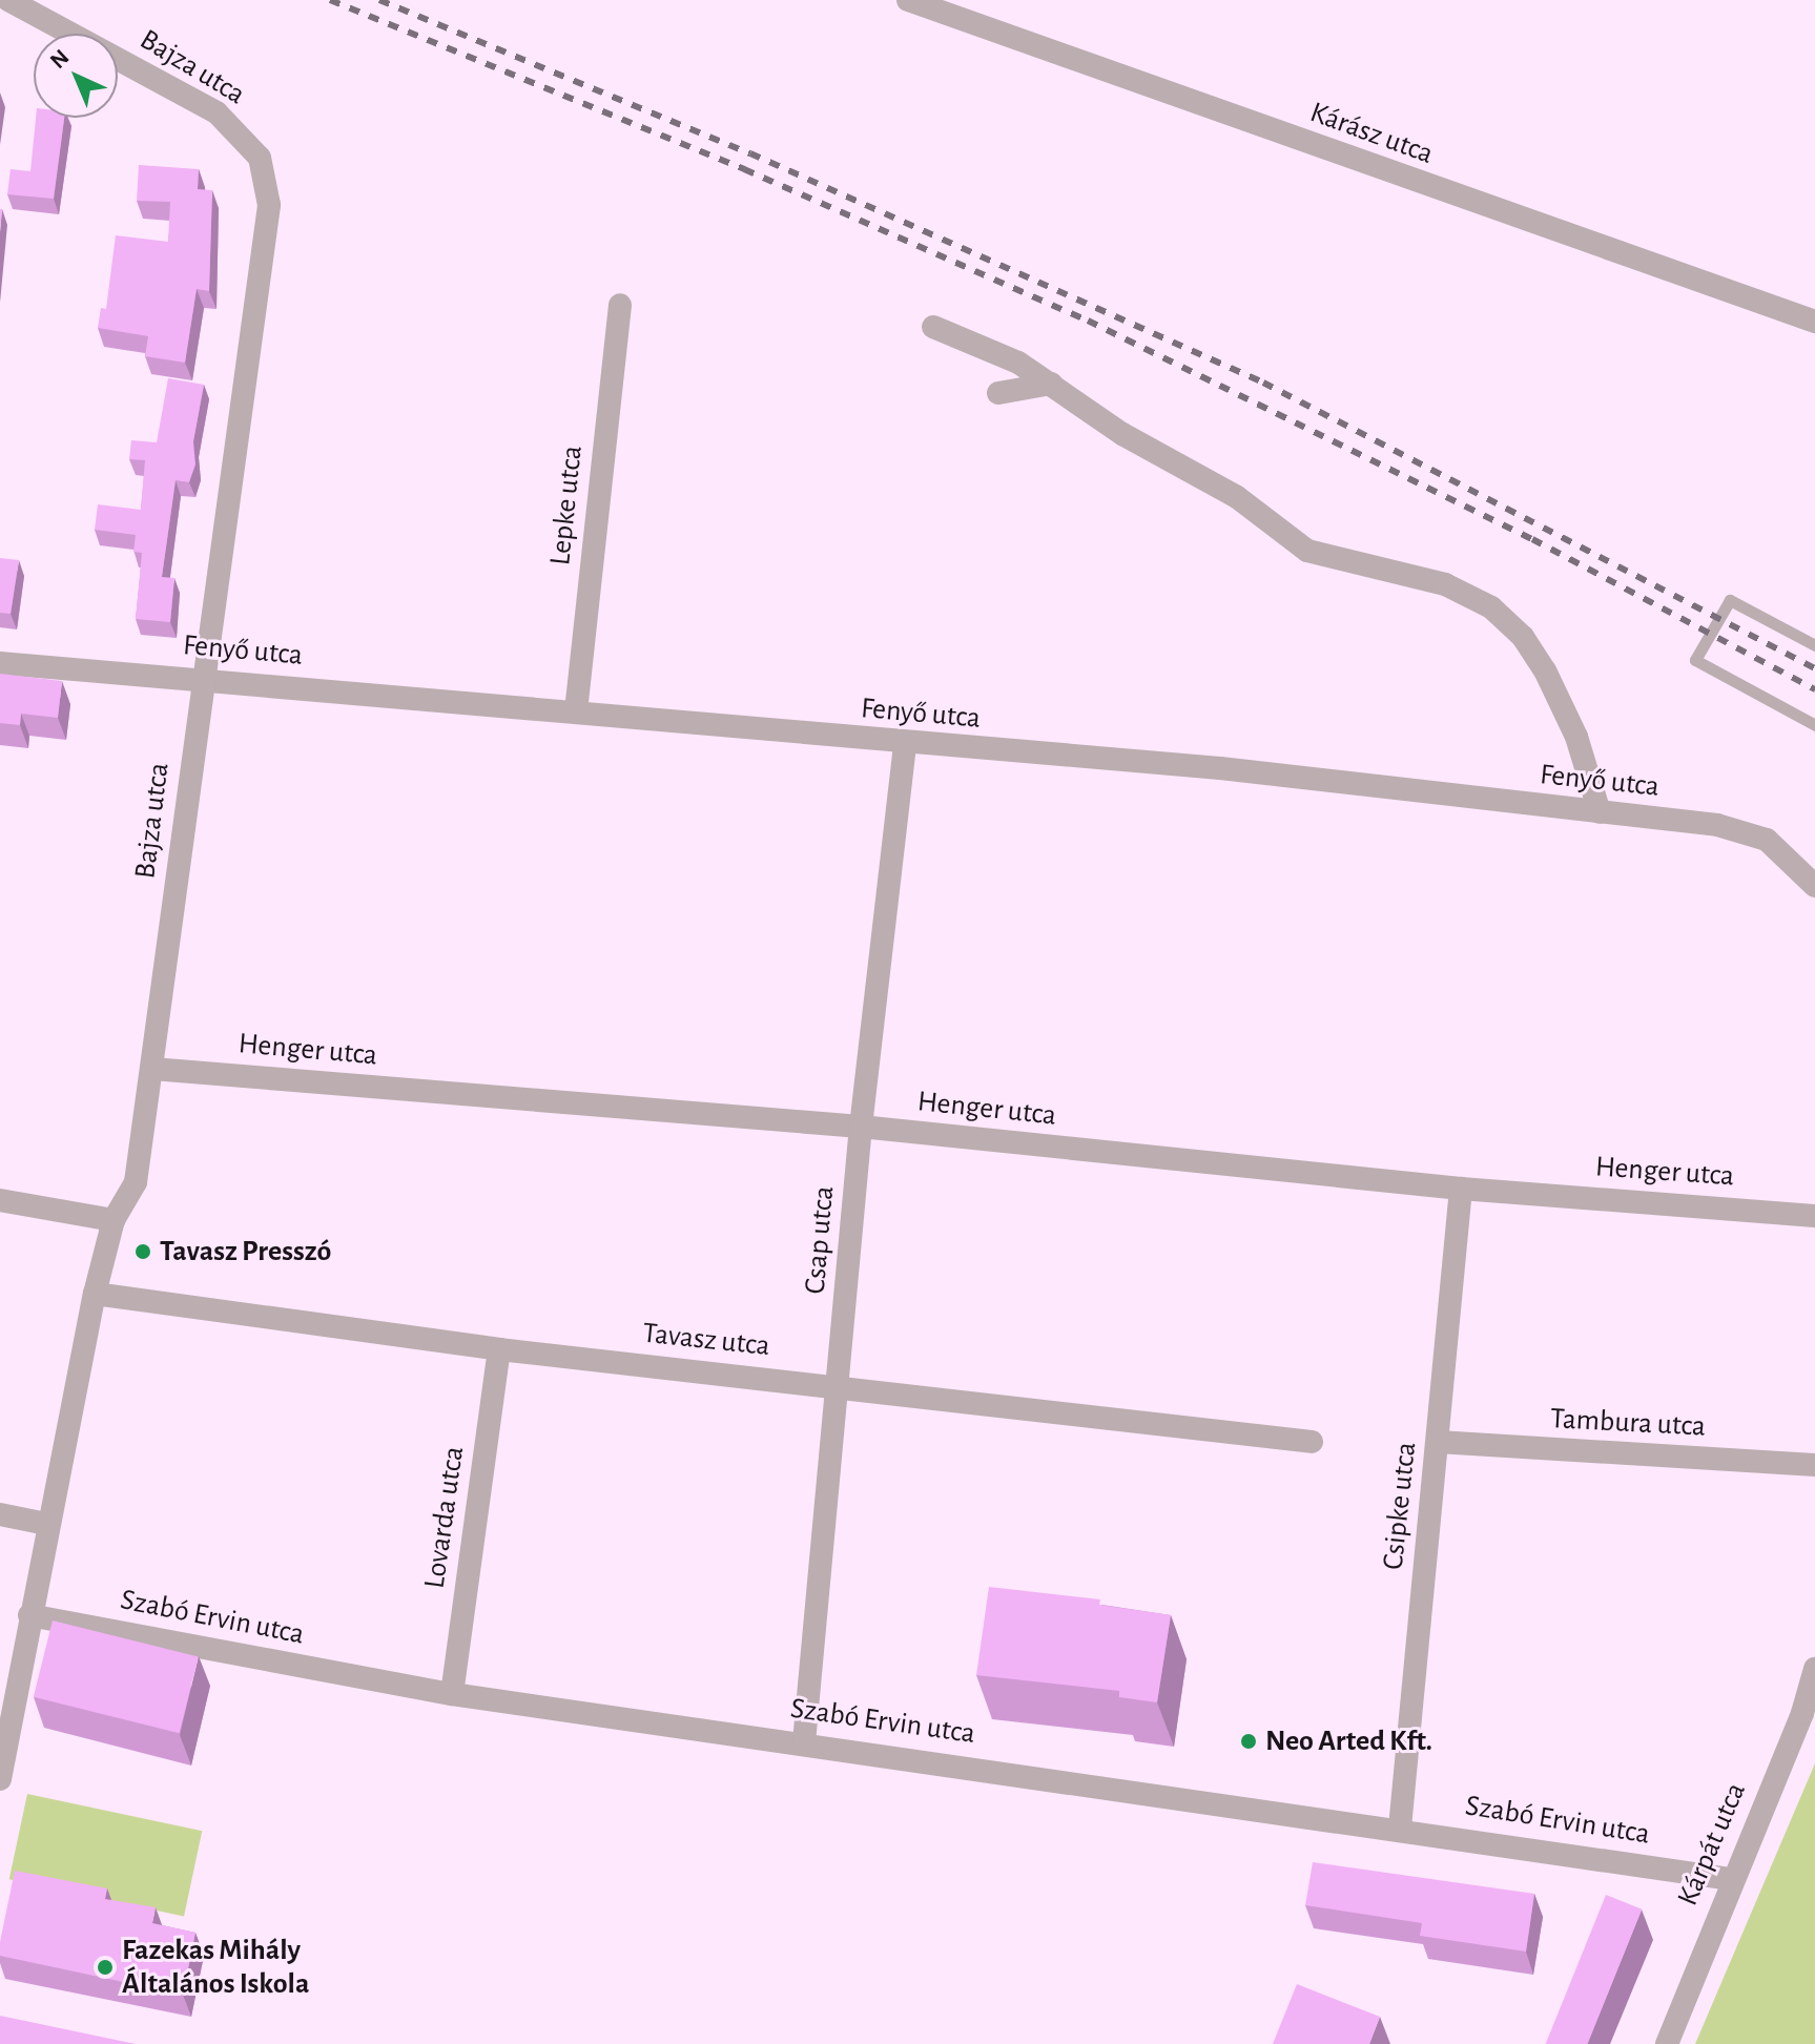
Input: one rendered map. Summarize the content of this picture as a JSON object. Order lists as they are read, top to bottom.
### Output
{
  "streets": {
    "street": [
      "Bajza utca",
      "Kárász utca",
      "Lepke utca",
      "Fenyő utca",
      "Henger utca",
      "Csap utca",
      "Tavasz utca",
      "Tambura utca",
      "Csipke utca",
      "Lovarda utca",
      "Szabó Ervin utca",
      "Kárpát utca"
    ]
  },
  "crossings": [
    ["Bajza utca", "Fenyő utca"],
    ["Bajza utca", "Henger utca"],
    ["Bajza utca", "Tavasz utca"],
    ["Bajza utca", "Szabó Ervin utca"],
    ["Lepke utca", "Fenyő utca"],
    ["Fenyő utca", "Csap utca"],
    ["Henger utca", "Csap utca"],
    ["Henger utca", "Csipke utca"],
    ["Csap utca", "Tavasz utca"],
    ["Csap utca", "Szabó Ervin utca"],
    ["Tavasz utca", "Lovarda utca"],
    ["Tambura utca", "Csipke utca"],
    ["Csipke utca", "Szabó Ervin utca"],
    ["Lovarda utca", "Szabó Ervin utca"],
    ["Szabó Ervin utca", "Kárpát utca"]
  ],
  "places": ["Tavasz Presszó", "Neo Arted Kft.", "Fazekas Mihály Általános Iskola"],
  "north": "top left"
}
